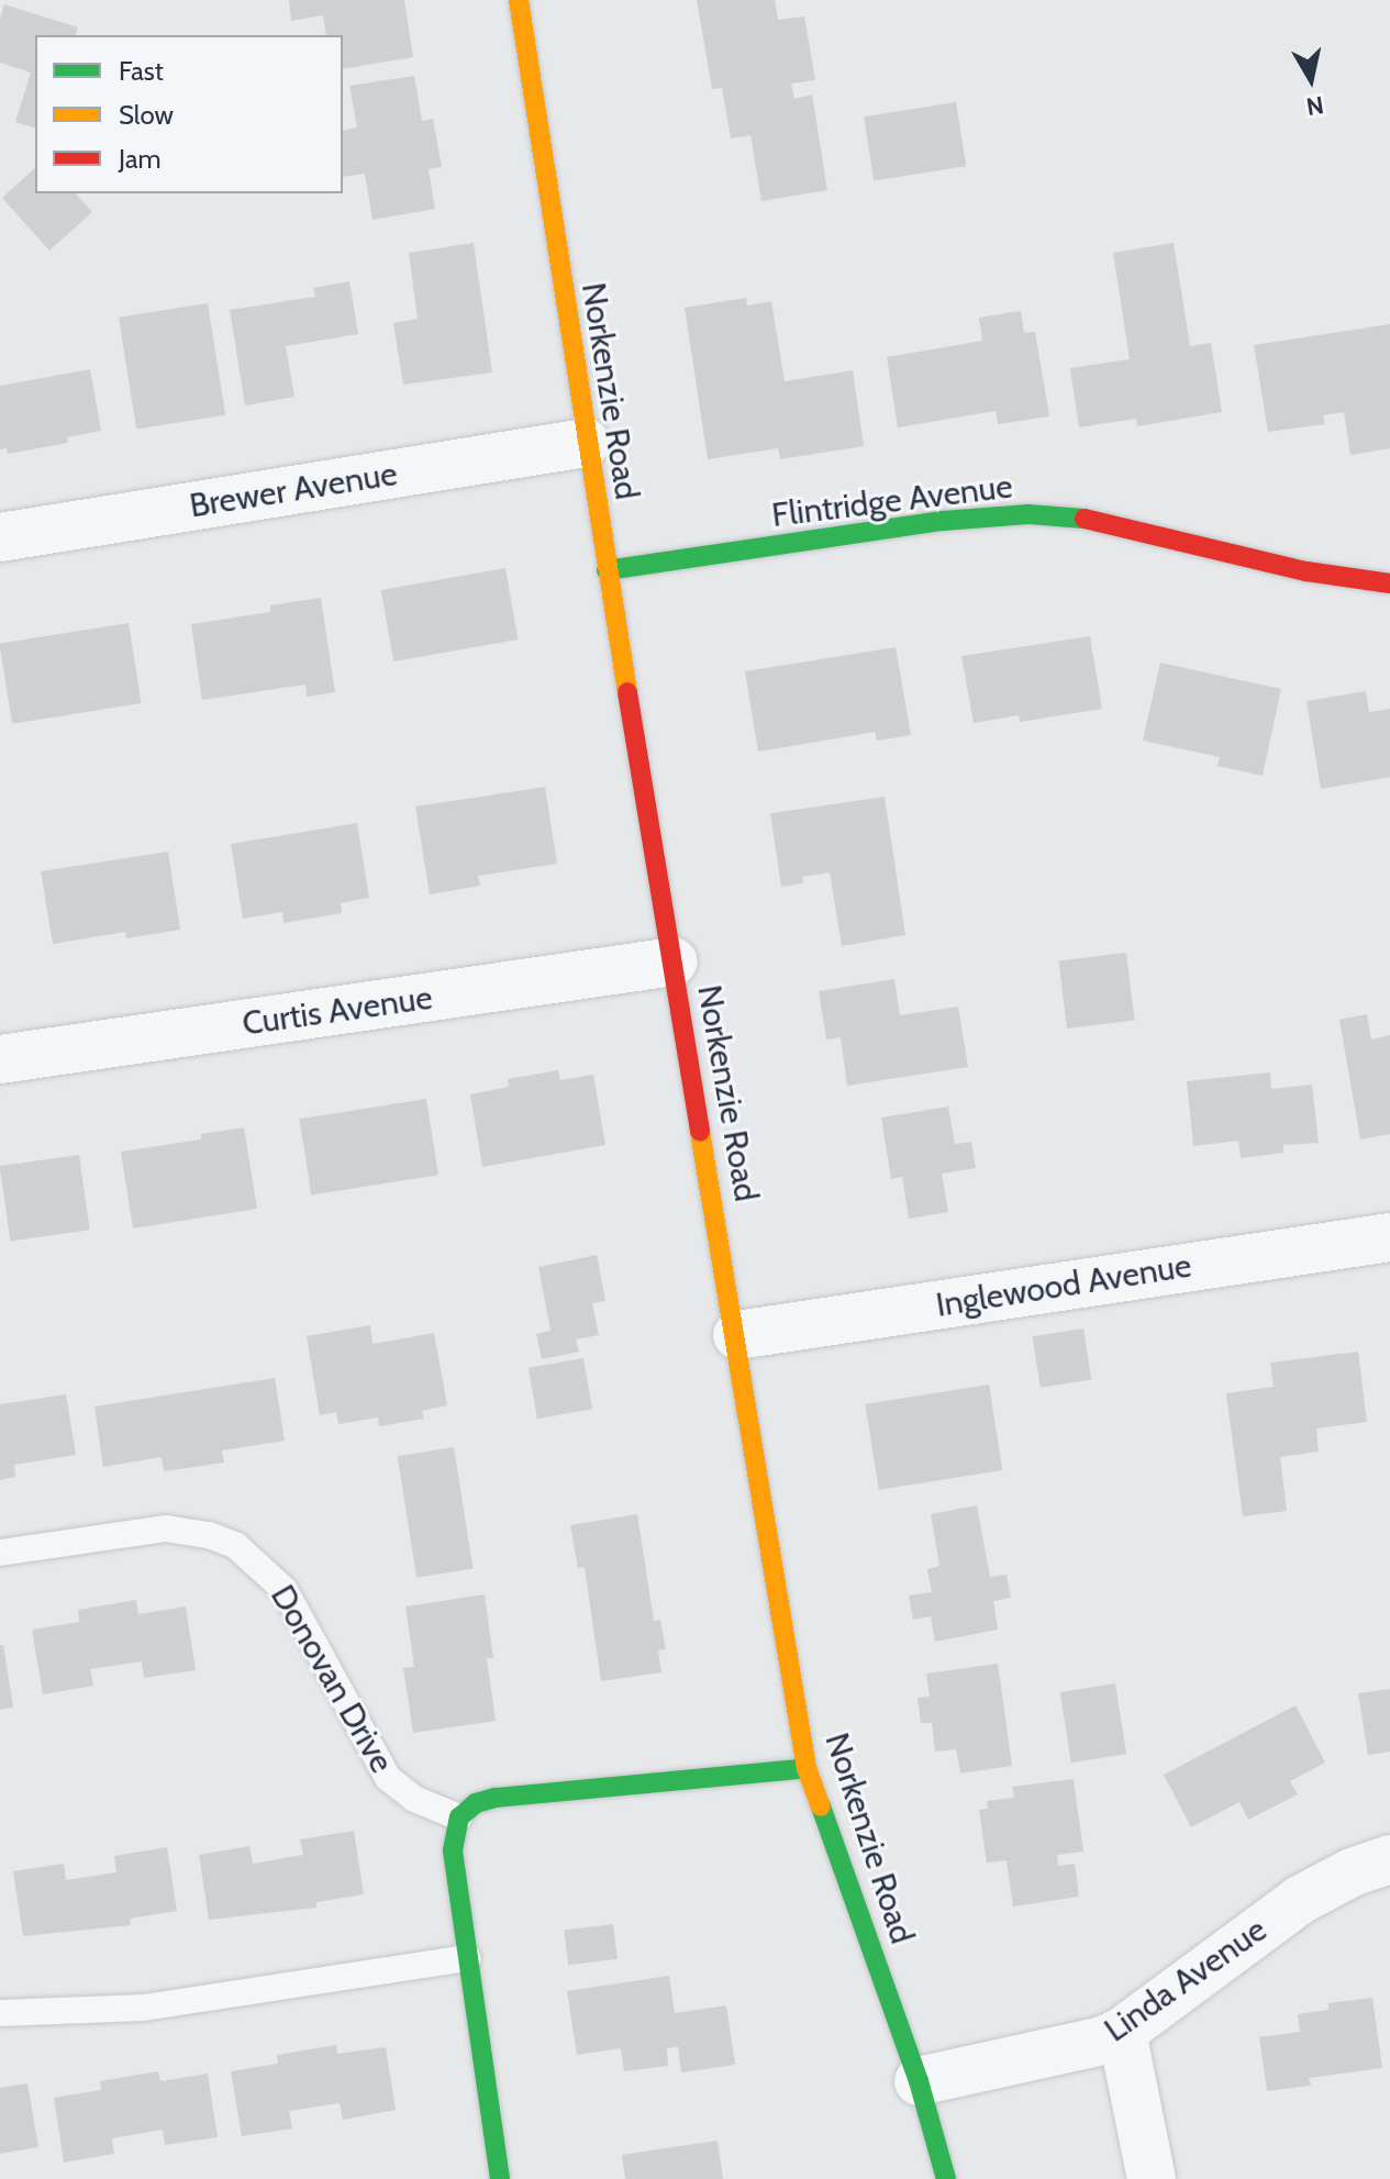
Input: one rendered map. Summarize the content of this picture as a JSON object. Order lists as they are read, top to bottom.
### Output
{
  "streets": {
    "street": [
      "Norkenzie Road",
      "Brewer Avenue",
      "Flintridge Avenue",
      "Curtis Avenue",
      "Inglewood Avenue",
      "Linda Avenue"
    ],
    "lane": ["Donovan Drive"]
  },
  "crossings": [
    ["Norkenzie Road", "Brewer Avenue"],
    ["Norkenzie Road", "Flintridge Avenue"],
    ["Norkenzie Road", "Curtis Avenue"],
    ["Norkenzie Road", "Inglewood Avenue"],
    ["Norkenzie Road", "Linda Avenue"]
  ],
  "legend": ["Fast", "Slow", "Jam"],
  "north": "bottom"
}
